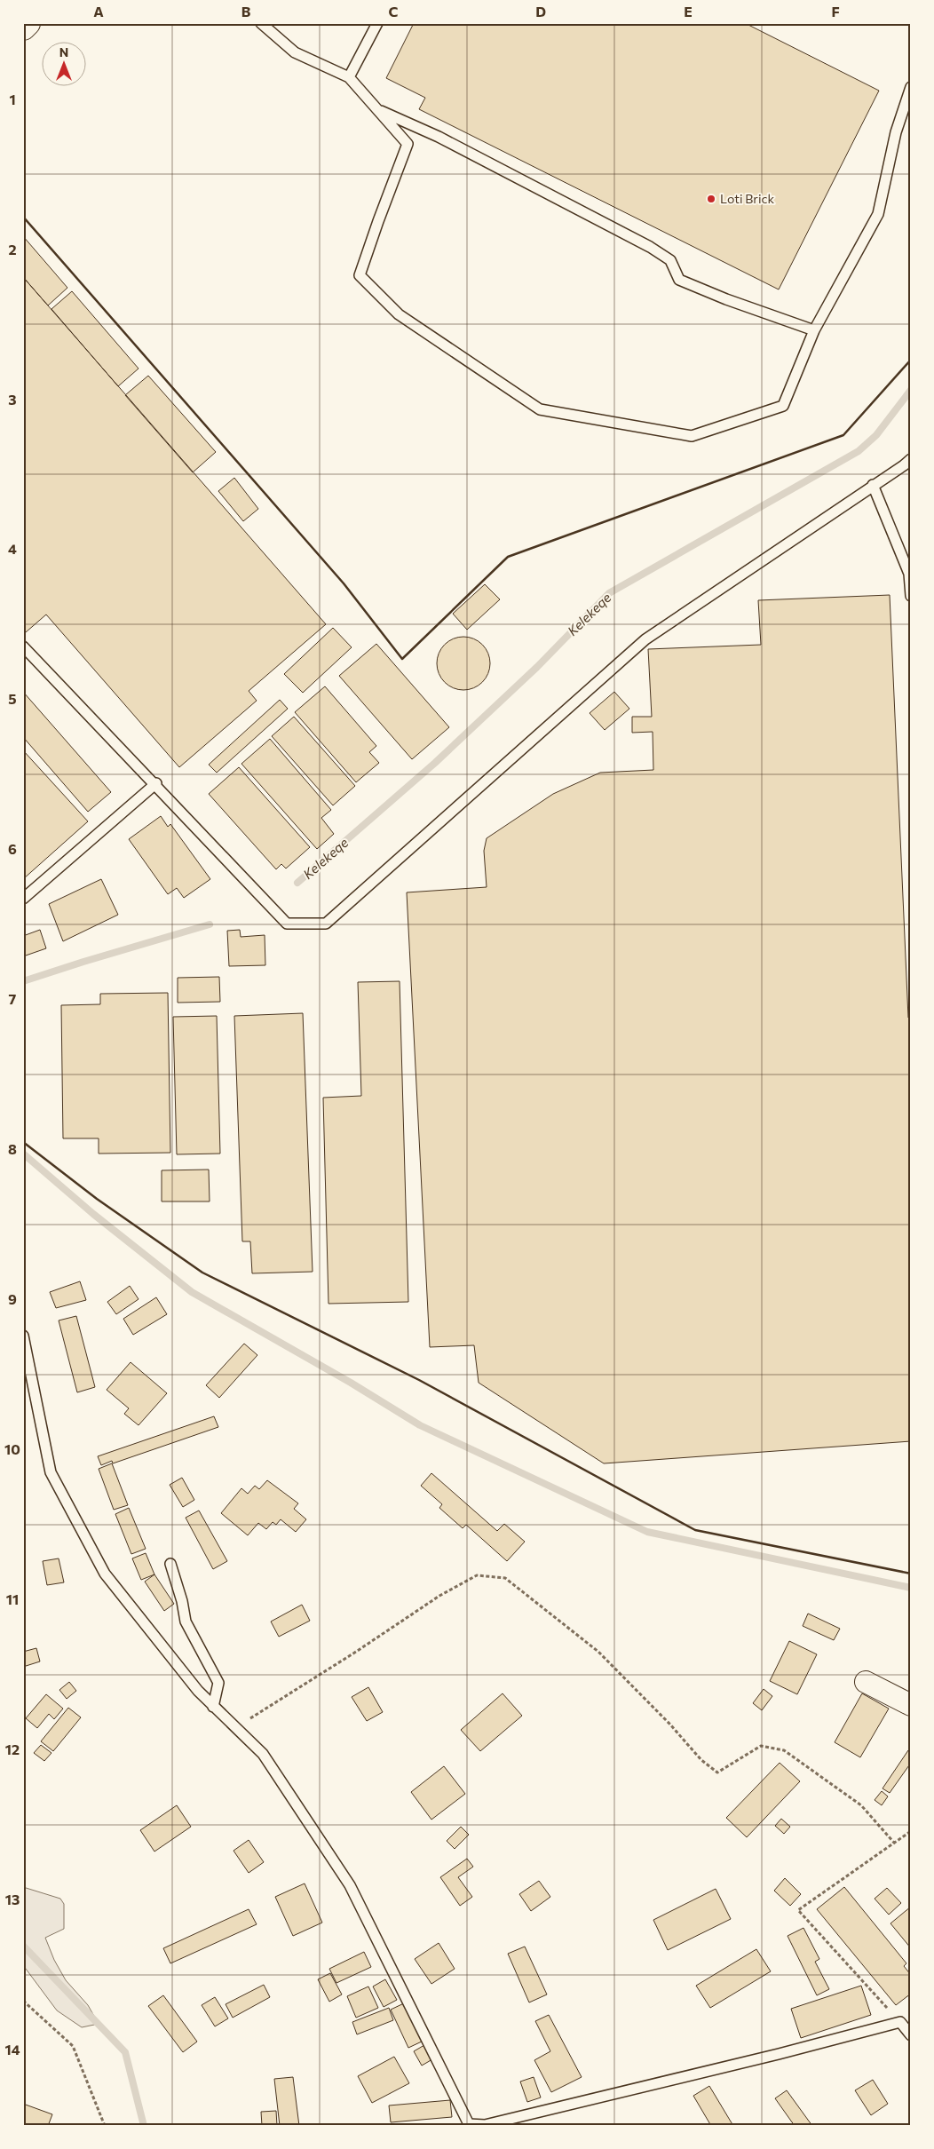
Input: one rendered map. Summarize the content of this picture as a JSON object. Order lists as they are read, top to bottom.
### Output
{
  "water": ["Kelekeqe"],
  "places": ["Loti Brick"],
  "north": "top",
  "grid": {
    "columns": [
      "A",
      "B",
      "C",
      "D",
      "E",
      "F"
    ],
    "rows": [
      "1",
      "2",
      "3",
      "4",
      "5",
      "6",
      "7",
      "8",
      "9",
      "10",
      "11",
      "12",
      "13",
      "14"
    ]
  }
}
